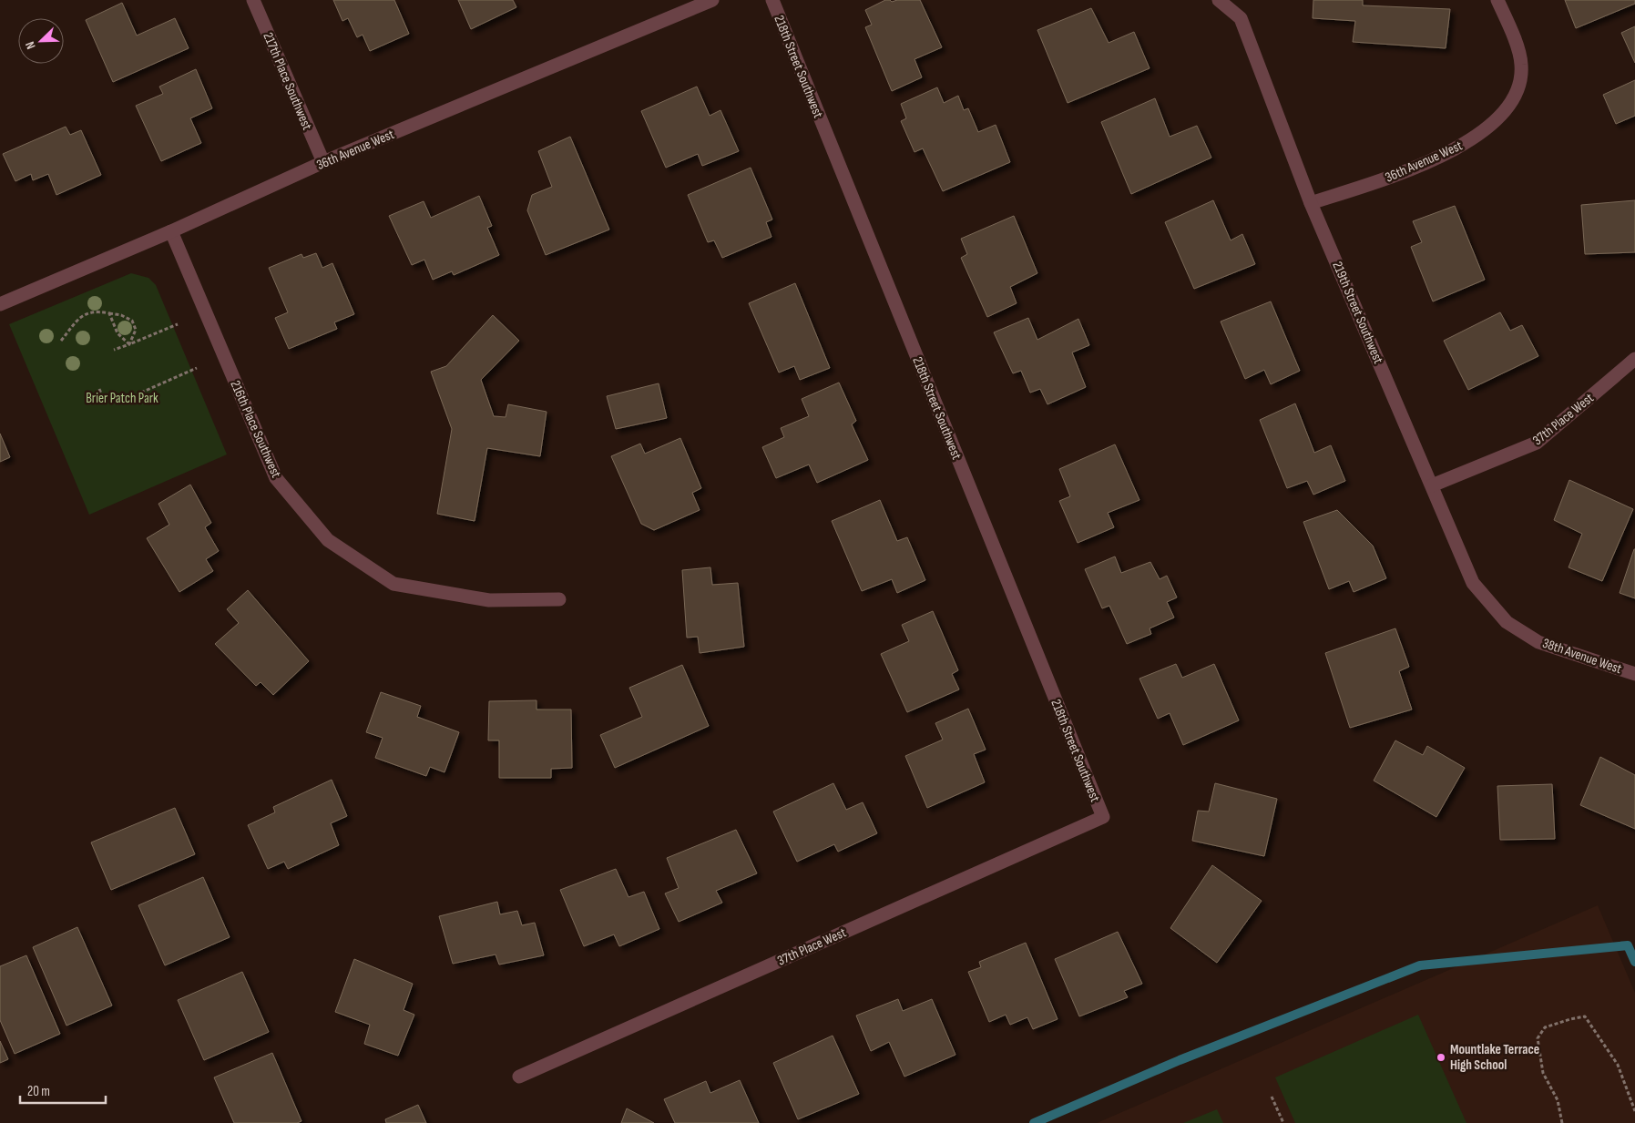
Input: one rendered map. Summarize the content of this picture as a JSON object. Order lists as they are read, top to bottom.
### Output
{
  "streets": {
    "street": [
      "218th Street Southwest",
      "217th Place Southwest",
      "36th Avenue West",
      "219th Street Southwest",
      "37th Place West",
      "216th Place Southwest",
      "38th Avenue West"
    ]
  },
  "crossings": [
    ["218th Street Southwest", "37th Place West"],
    ["217th Place Southwest", "36th Avenue West"],
    ["36th Avenue West", "219th Street Southwest"],
    ["36th Avenue West", "216th Place Southwest"],
    ["219th Street Southwest", "37th Place West"],
    ["219th Street Southwest", "38th Avenue West"]
  ],
  "parks": ["Brier Patch Park"],
  "places": ["Mountlake Terrace High School"],
  "scale_bar": "20 m",
  "north": "bottom left"
}
